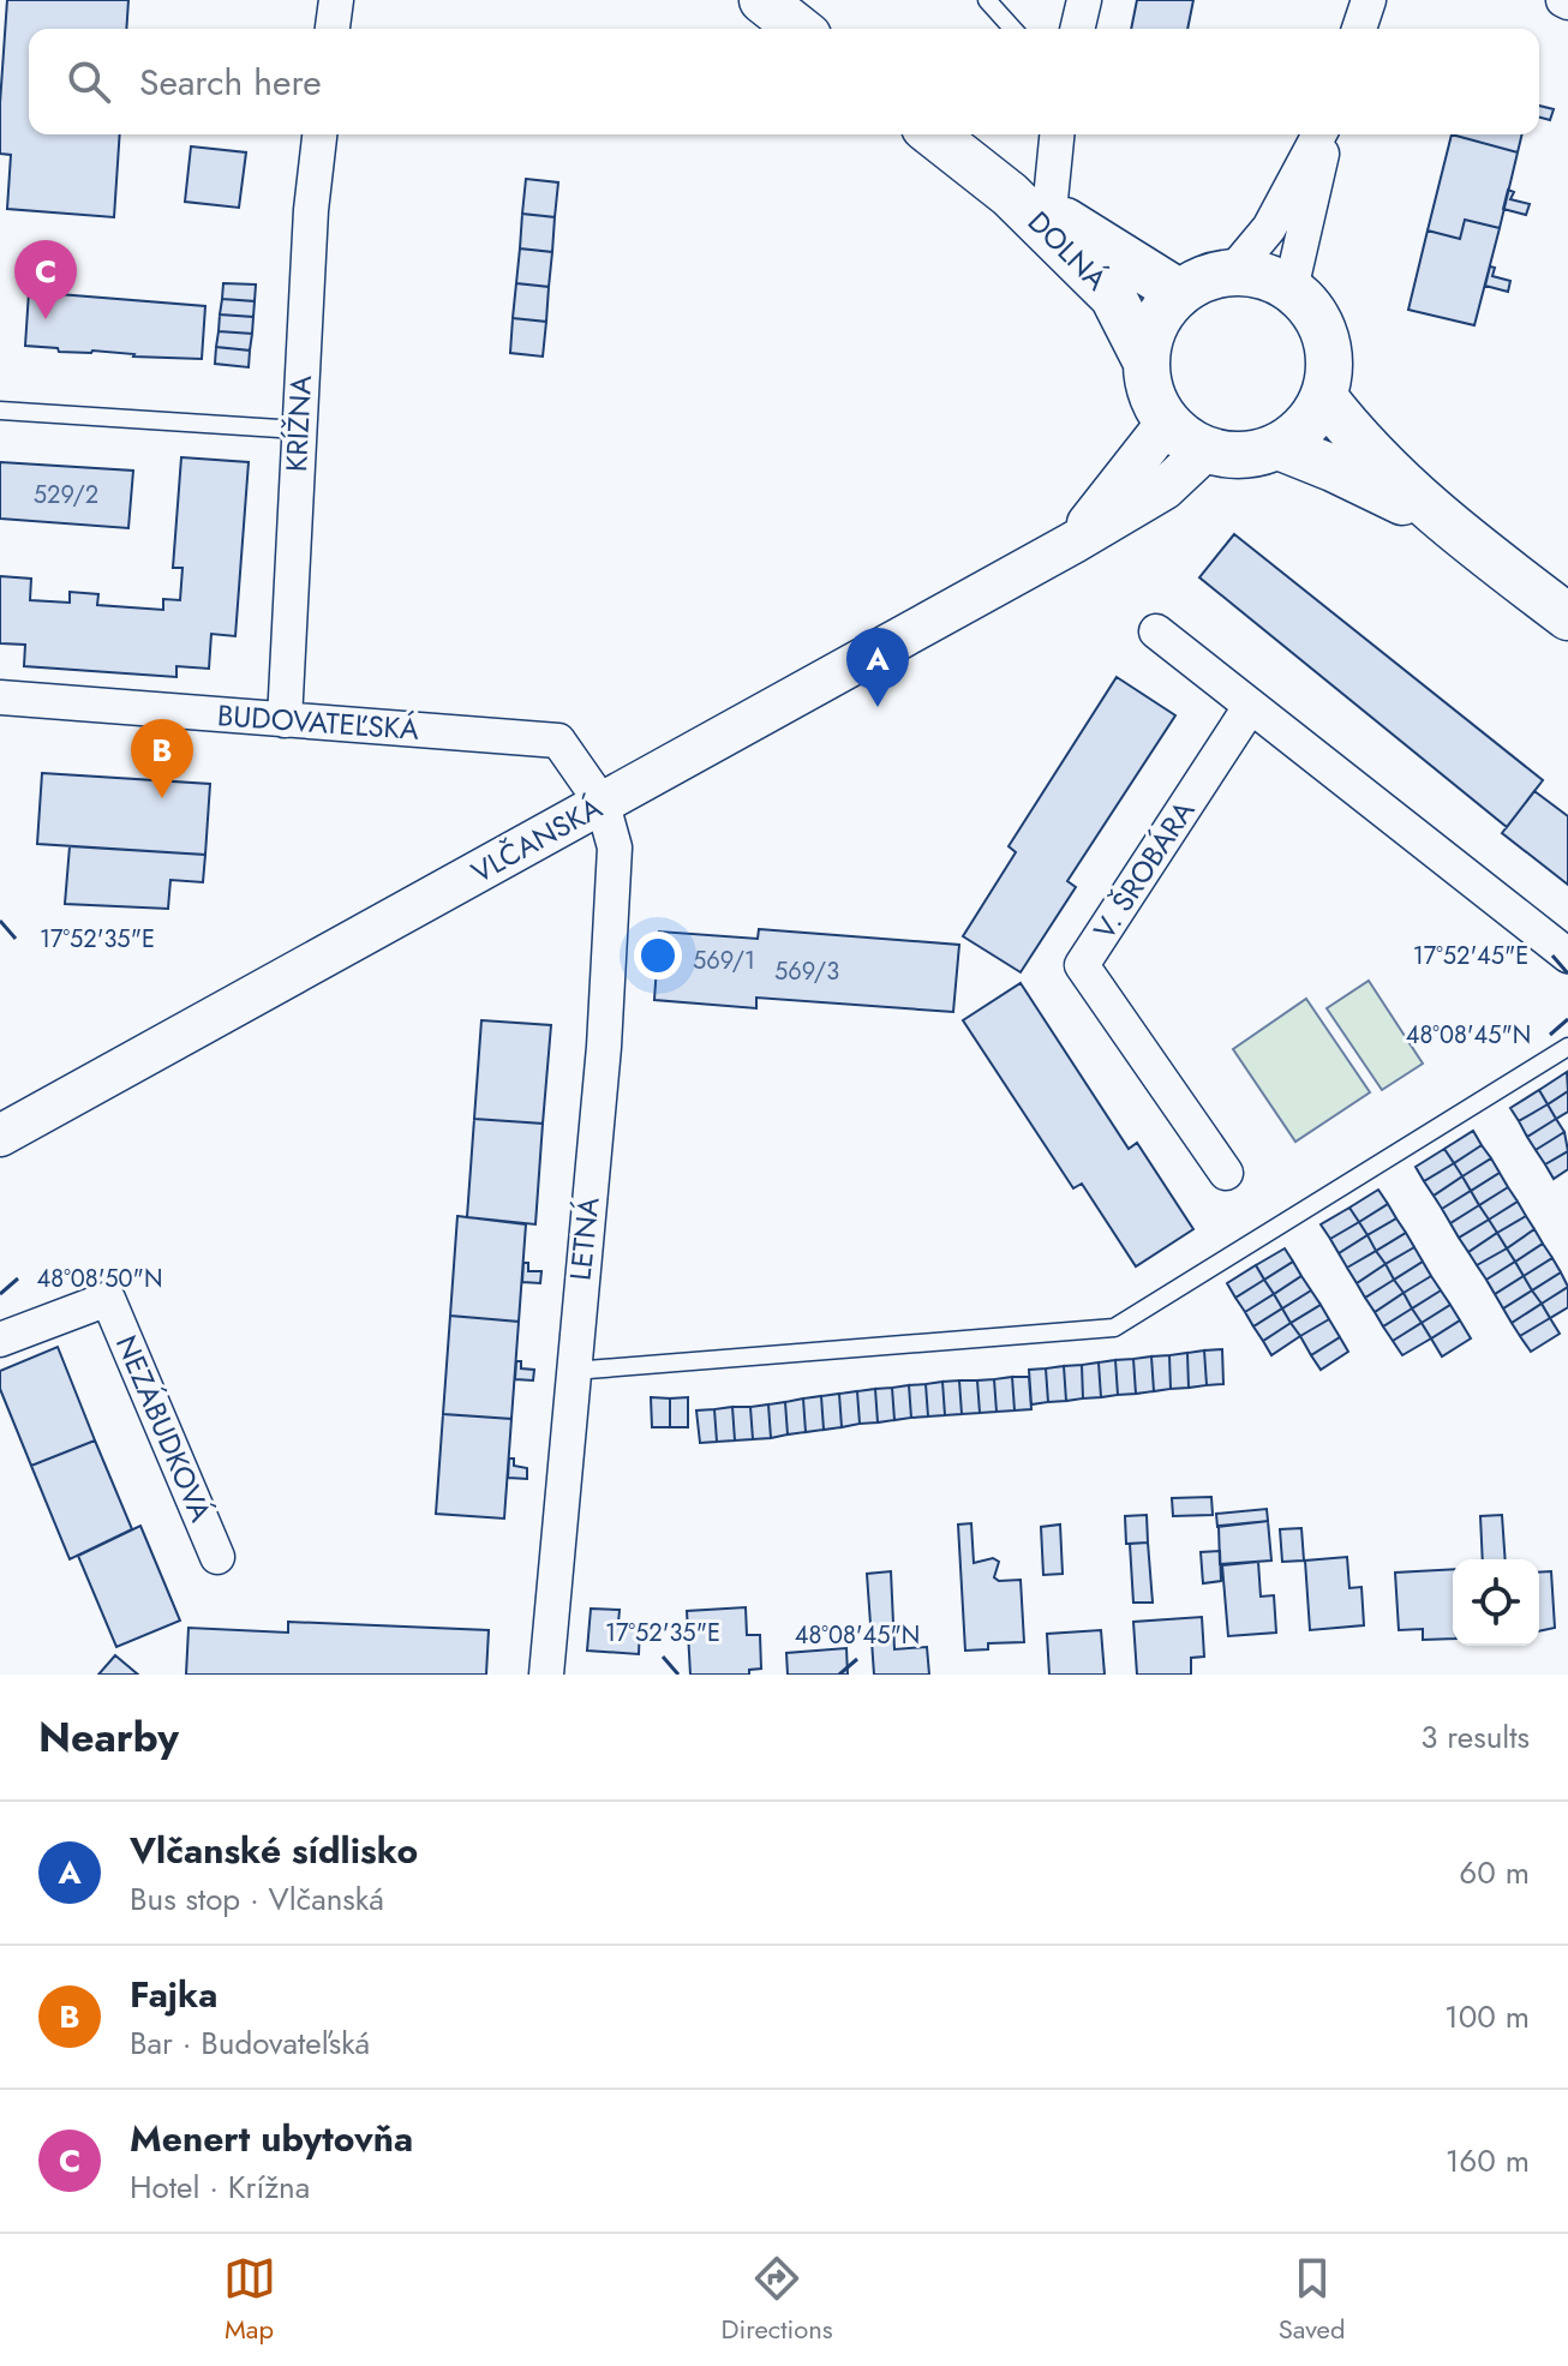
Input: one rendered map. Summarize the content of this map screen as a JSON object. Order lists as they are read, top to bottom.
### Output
{
  "streets": {
    "main road": ["DOLNÁ"],
    "street": [
      "KRÍŽNA",
      "BUDOVATEĽSKÁ",
      "VLČANSKÁ",
      "V. ŠROBÁRA",
      "LETNÁ",
      "NEZÁBUDKOVÁ"
    ]
  },
  "crossings": [
    ["DOLNÁ", "VLČANSKÁ"],
    ["KRÍŽNA", "BUDOVATEĽSKÁ"],
    ["BUDOVATEĽSKÁ", "VLČANSKÁ"],
    ["BUDOVATEĽSKÁ", "LETNÁ"],
    ["VLČANSKÁ", "LETNÁ"]
  ],
  "house_numbers": ["529/2", "569/1", "569/3"],
  "page": {
    "search": "Search here",
    "pins": ["C", "A", "B"],
    "heading": ["Nearby", "3 results"],
    "list": [
      {
        "mark": "A",
        "name": "Vlčanské sídlisko",
        "note": "Bus stop · Vlčanská",
        "value": "60 m"
      },
      {
        "mark": "B",
        "name": "Fajka",
        "note": "Bar · Budovateľská",
        "value": "100 m"
      },
      {
        "mark": "C",
        "name": "Menert ubytovňa",
        "note": "Hotel · Krížna",
        "value": "160 m"
      }
    ],
    "nav": ["Map", "Directions", "Saved"]
  },
  "coordinates": [
    "17°52'35\"E",
    "17°52'45\"E",
    "48°08'45\"N",
    "48°08'50\"N"
  ]
}
